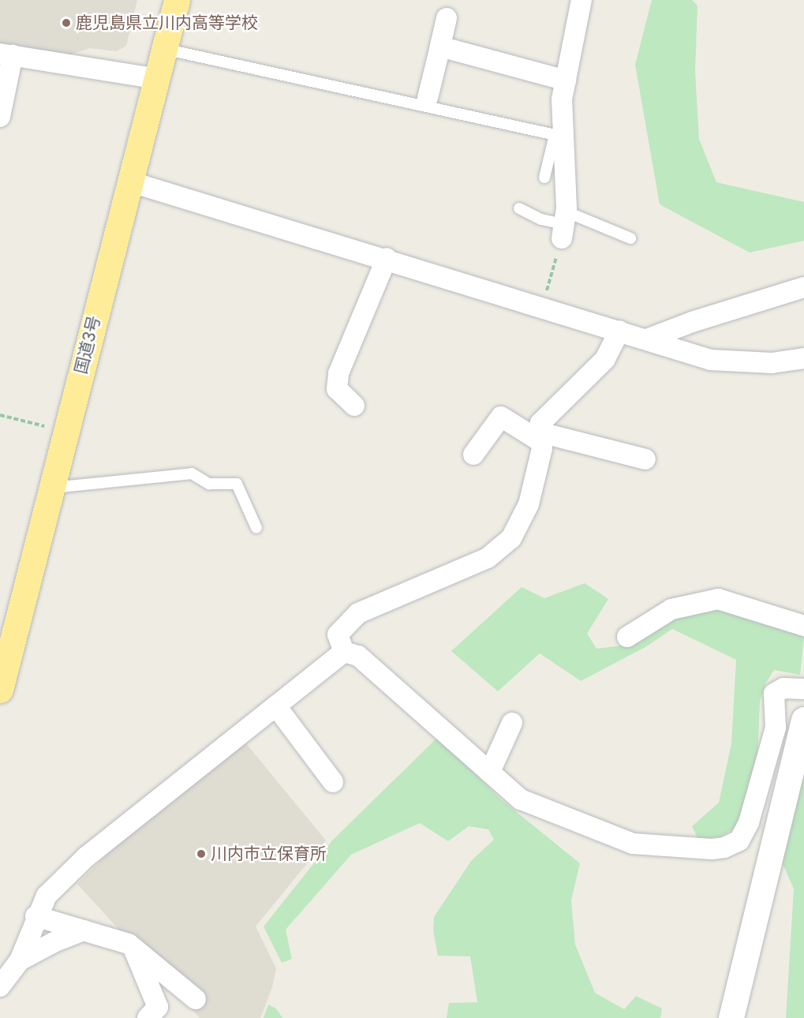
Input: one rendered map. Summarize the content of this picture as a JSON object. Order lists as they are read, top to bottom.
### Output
{
  "streets": {
    "highway": ["国道3号"]
  },
  "places": ["鹿児島県立川内高等学校", "川内市立保育所"]
}
